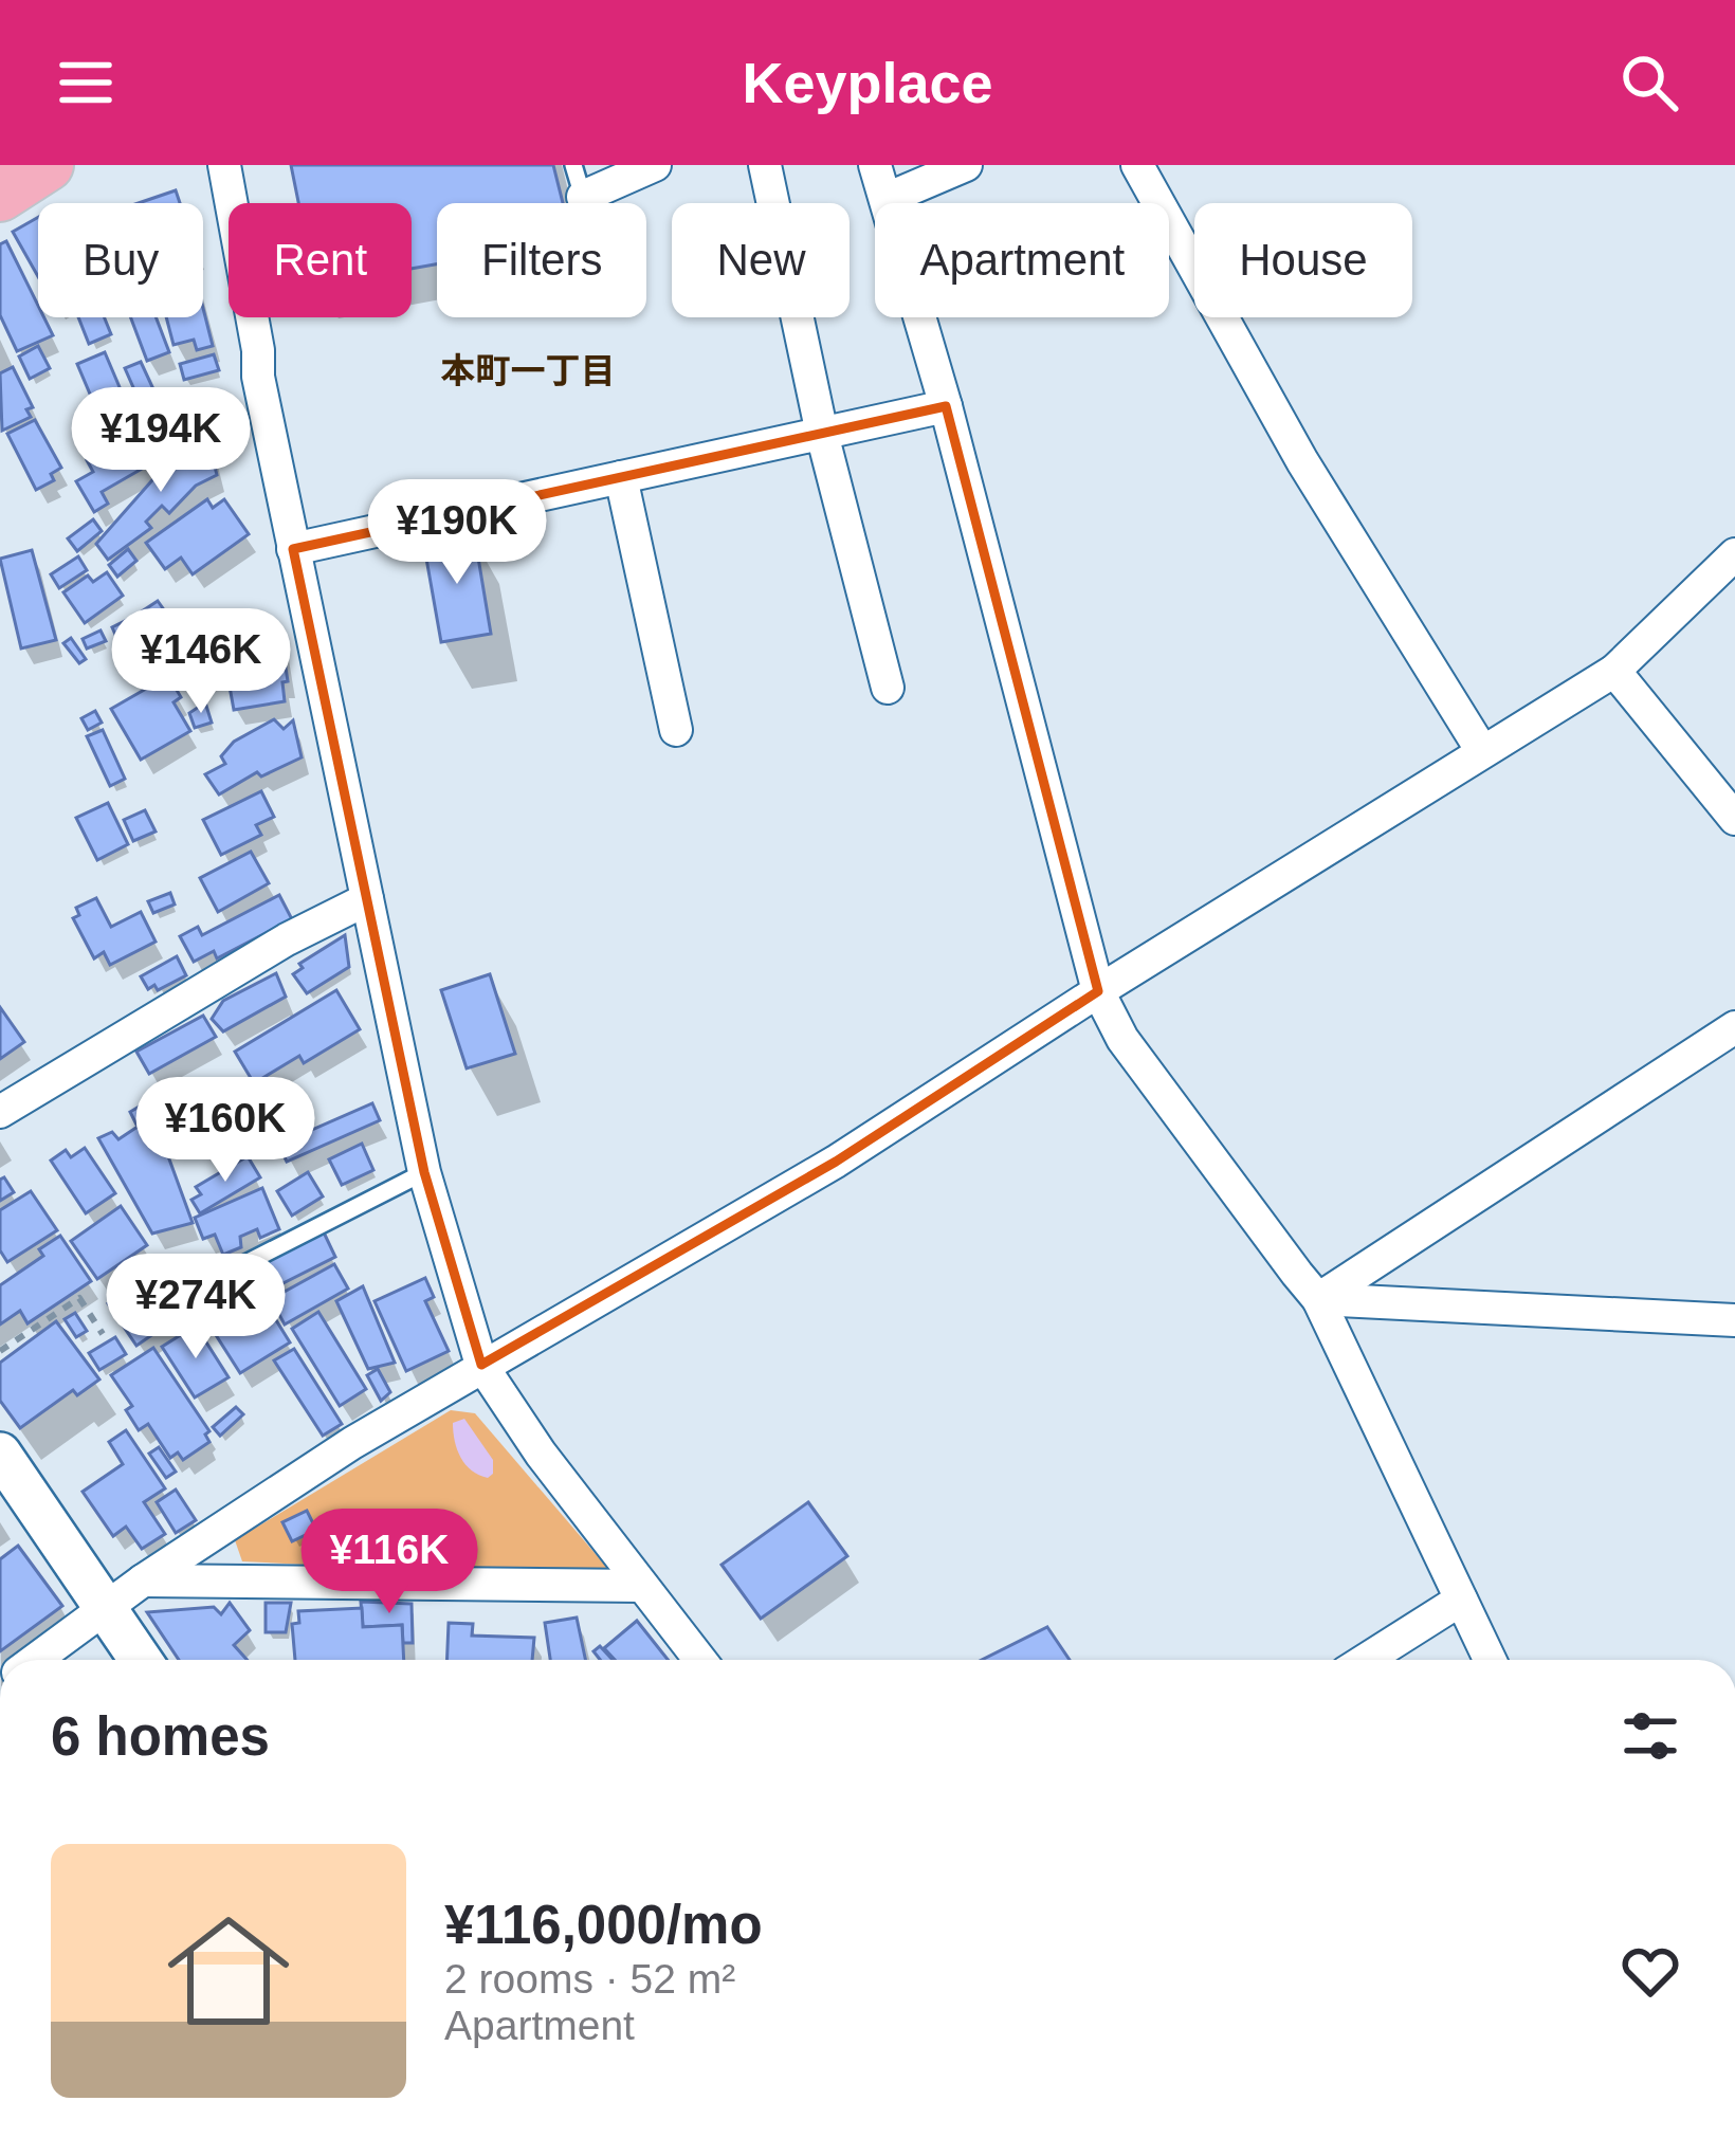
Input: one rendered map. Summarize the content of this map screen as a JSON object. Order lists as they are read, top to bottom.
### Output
{
  "districts": ["本町一丁目"],
  "page": {
    "header": "Keyplace",
    "chip": [
      "Buy",
      "Rent",
      "Filters",
      "New",
      "Apartment",
      "House"
    ],
    "price": [
      "¥194K",
      "¥190K",
      "¥146K",
      "¥160K",
      "¥274K",
      "¥116K"
    ],
    "heading": "6 homes",
    "list": [
      {
        "name": "¥116,000/mo",
        "note": "2 rooms · 52 m² · Apartment"
      }
    ]
  }
}
